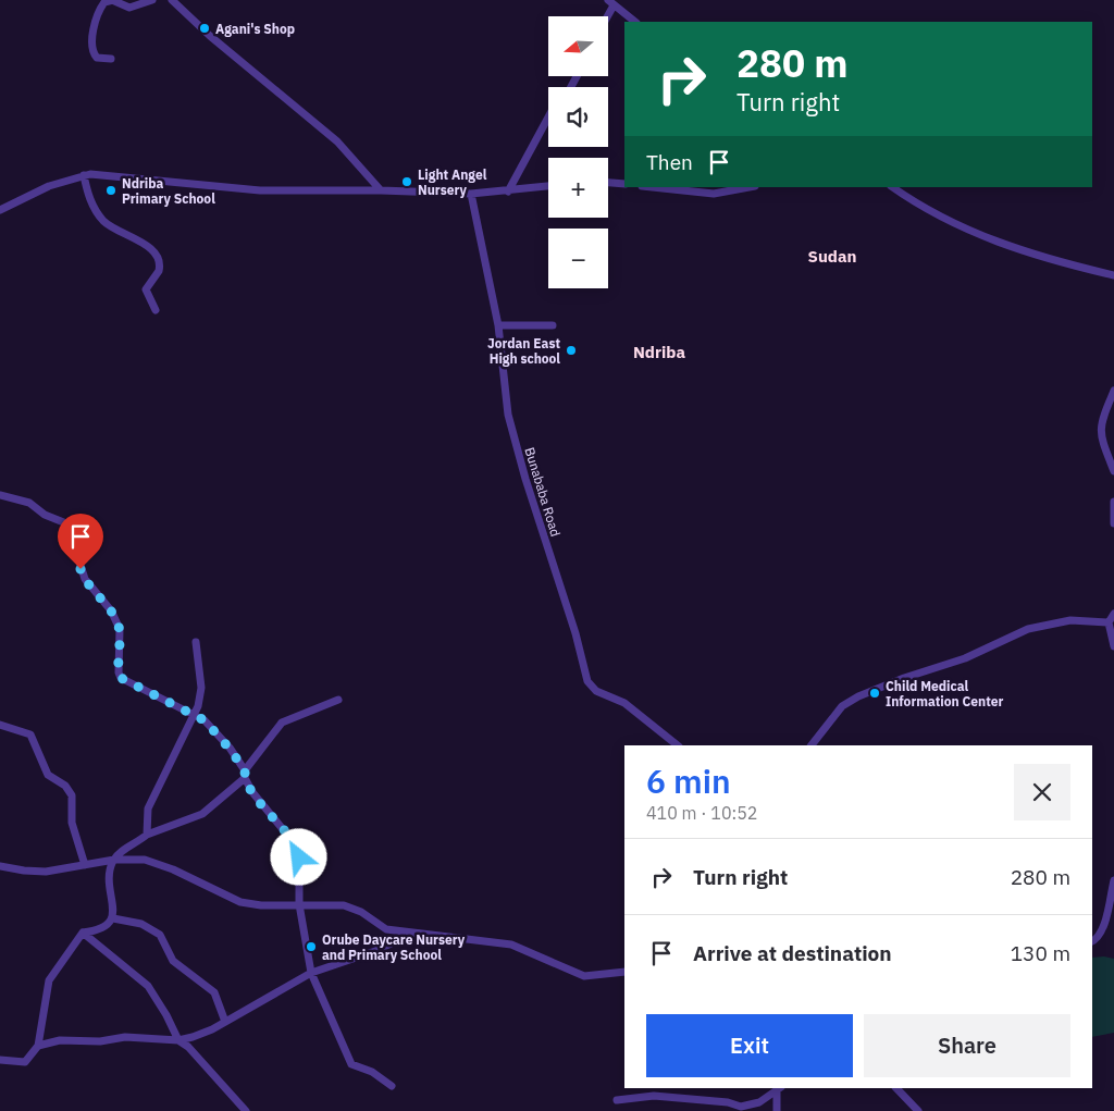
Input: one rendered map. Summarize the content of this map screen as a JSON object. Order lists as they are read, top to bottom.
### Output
{
  "streets": {
    "street": ["Bunababa Road"]
  },
  "districts": ["Sudan", "Ndriba"],
  "places": [
    "Agani's Shop",
    "Light Angel Nursery",
    "Ndriba Primary School",
    "Jordan East High school",
    "Child Medical Information Center",
    "Orube Daycare Nursery and Primary School"
  ],
  "north": "left",
  "page": {
    "map_buttons": ["+", "−"],
    "turn": ["280 m", "Turn right"],
    "then": "Then",
    "heading": ["6 min", "410 m · 10:52"],
    "list": [
      {
        "name": "Turn right",
        "value": "280 m"
      },
      {
        "name": "Arrive at destination",
        "value": "130 m"
      }
    ],
    "buttons": ["Exit", "Share"]
  }
}
